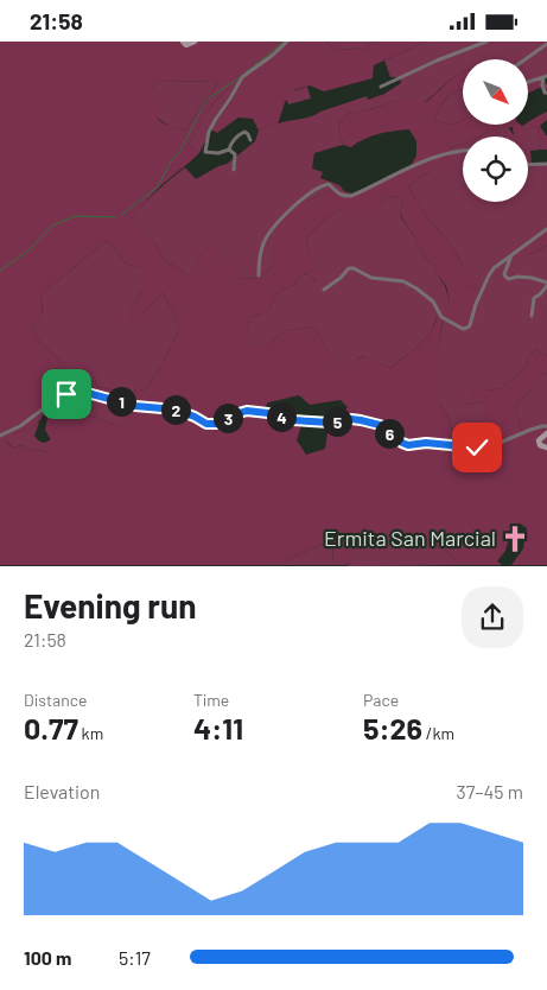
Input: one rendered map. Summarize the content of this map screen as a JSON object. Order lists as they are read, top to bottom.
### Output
{
  "places": {
    "church": ["Ermita San Marcial"]
  },
  "north": "bottom right",
  "page": {
    "status": "21:58",
    "pins": [
      "1",
      "2",
      "4",
      "3",
      "5",
      "6"
    ],
    "heading": ["Evening run", "21:58"],
    "stats": [
      ["Distance", "0.77 km"],
      ["Time", "4:11"],
      ["Pace", "5:26 /km"]
    ],
    "chart": ["Elevation", "37–45 m"],
    "list": [
      {
        "name": "100 m",
        "note": "5:17"
      }
    ]
  }
}
